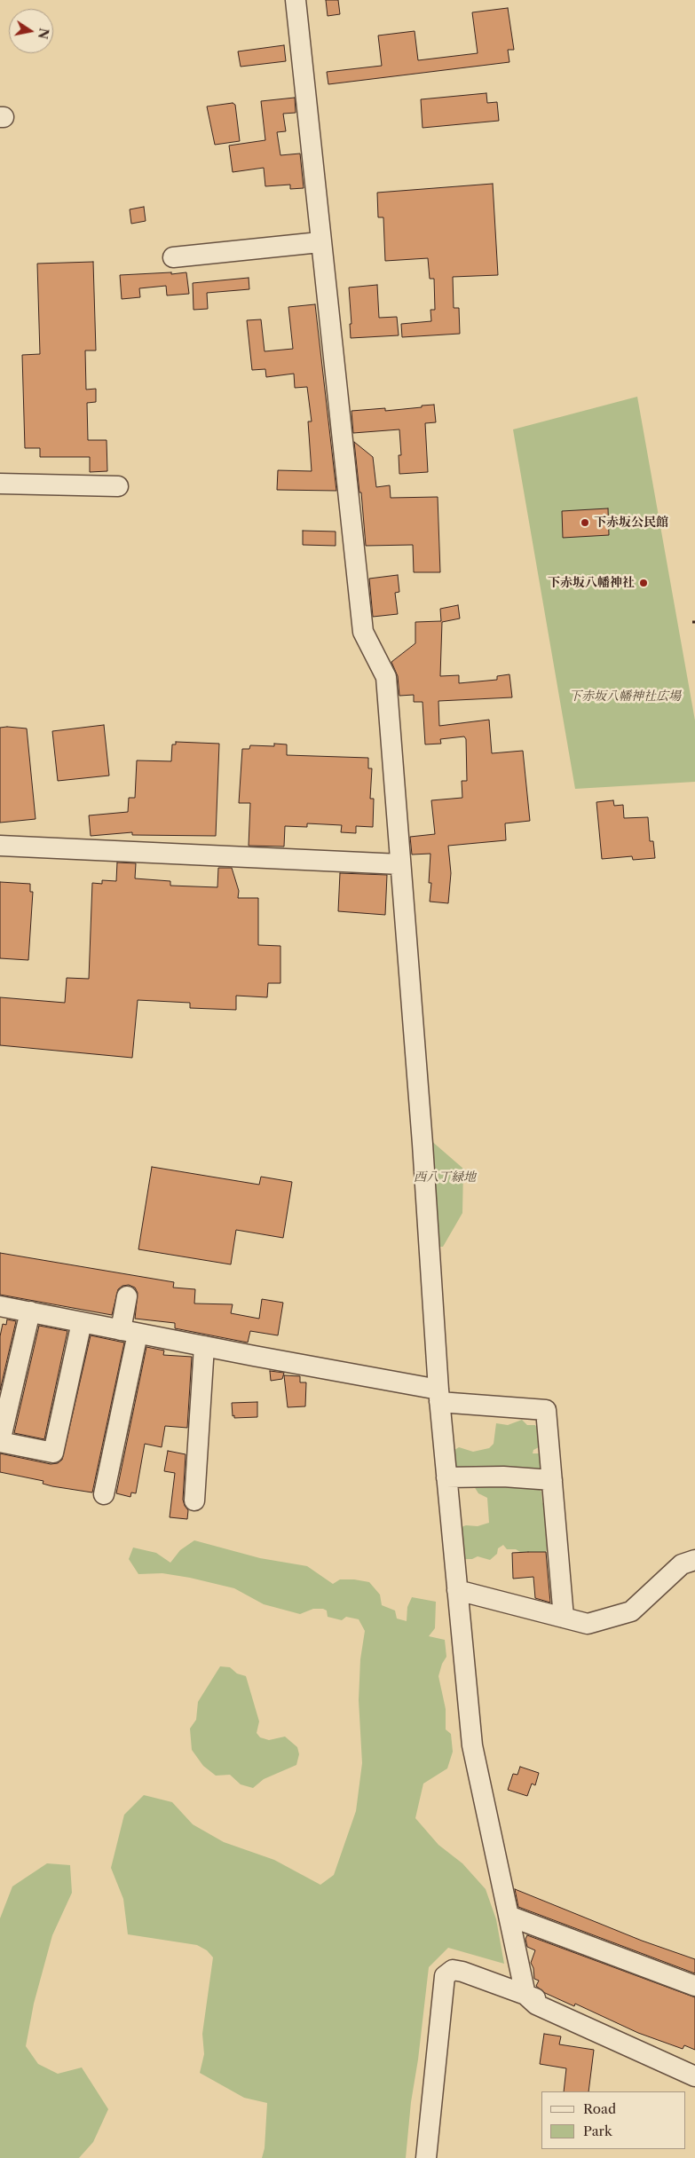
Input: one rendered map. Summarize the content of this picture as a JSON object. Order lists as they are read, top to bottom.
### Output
{
  "parks": ["下赤坂八幡神社広場", "西八丁緑地"],
  "places": ["下赤坂公民館", "下赤坂八幡神社"],
  "legend": ["Road", "Park"],
  "north": "right"
}
